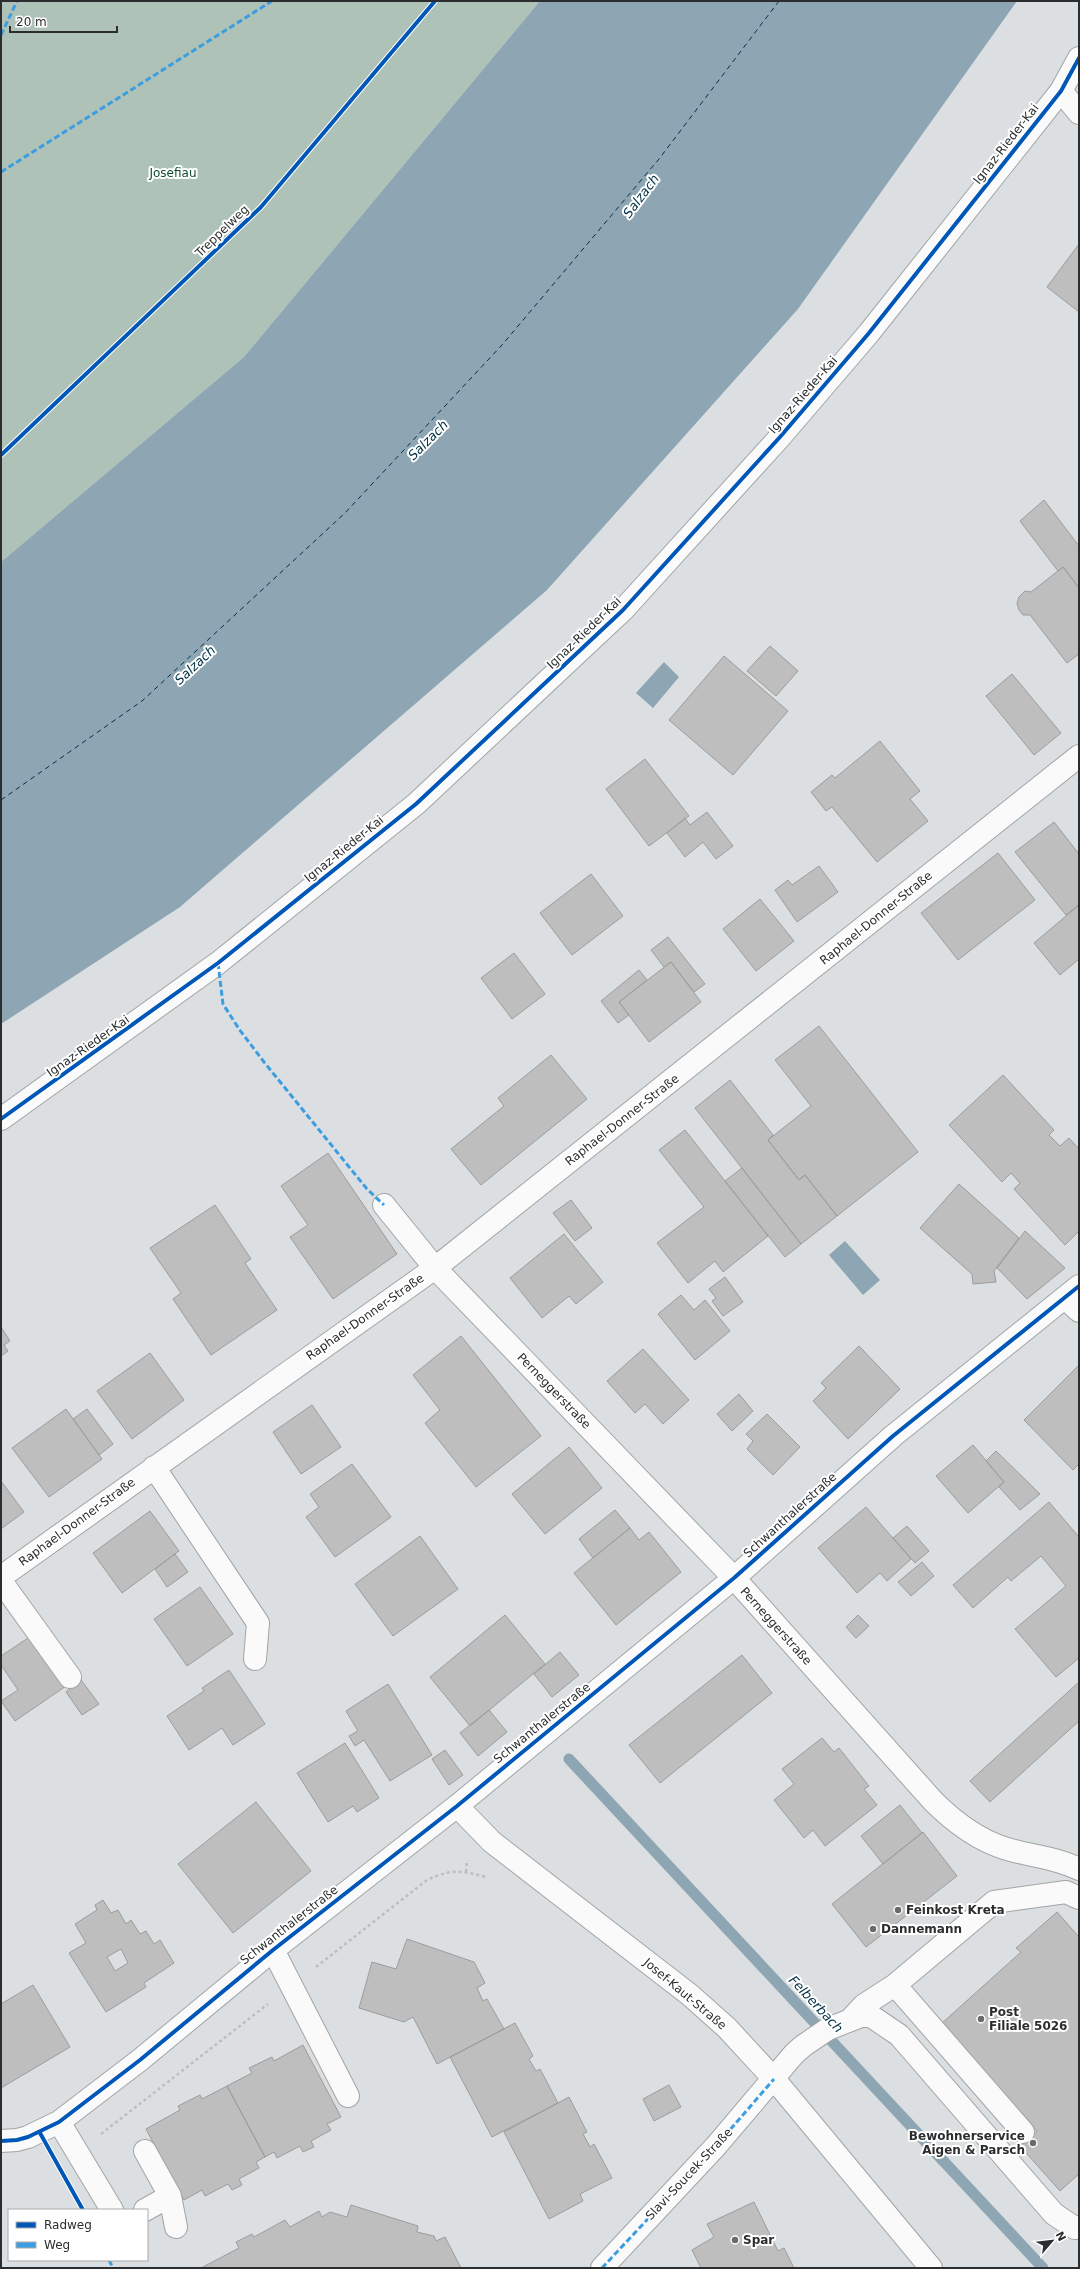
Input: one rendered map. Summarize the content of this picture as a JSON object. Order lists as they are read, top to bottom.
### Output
{
  "streets": {
    "street": [
      "Ignaz-Rieder-Kai",
      "Raphael-Donner-Straße",
      "Perneggerstraße",
      "Schwanthalerstraße",
      "Josef-Kaut-Straße",
      "Slavi-Soucek-Straße"
    ],
    "cycle path": ["Treppelweg"]
  },
  "crossings": [
    ["Raphael-Donner-Straße", "Perneggerstraße"],
    ["Perneggerstraße", "Schwanthalerstraße"],
    ["Schwanthalerstraße", "Josef-Kaut-Straße"],
    ["Josef-Kaut-Straße", "Slavi-Soucek-Straße"]
  ],
  "water": ["Salzach", "Felberbach"],
  "parks": ["Josefiau"],
  "places": [
    "Feinkost Kreta",
    "Dannemann",
    "Post Filiale 5026",
    "Bewohnerservice Aigen & Parsch",
    "Spar"
  ],
  "legend": ["Radweg", "Weg"],
  "scale_bar": "20 m",
  "north": "top right"
}
